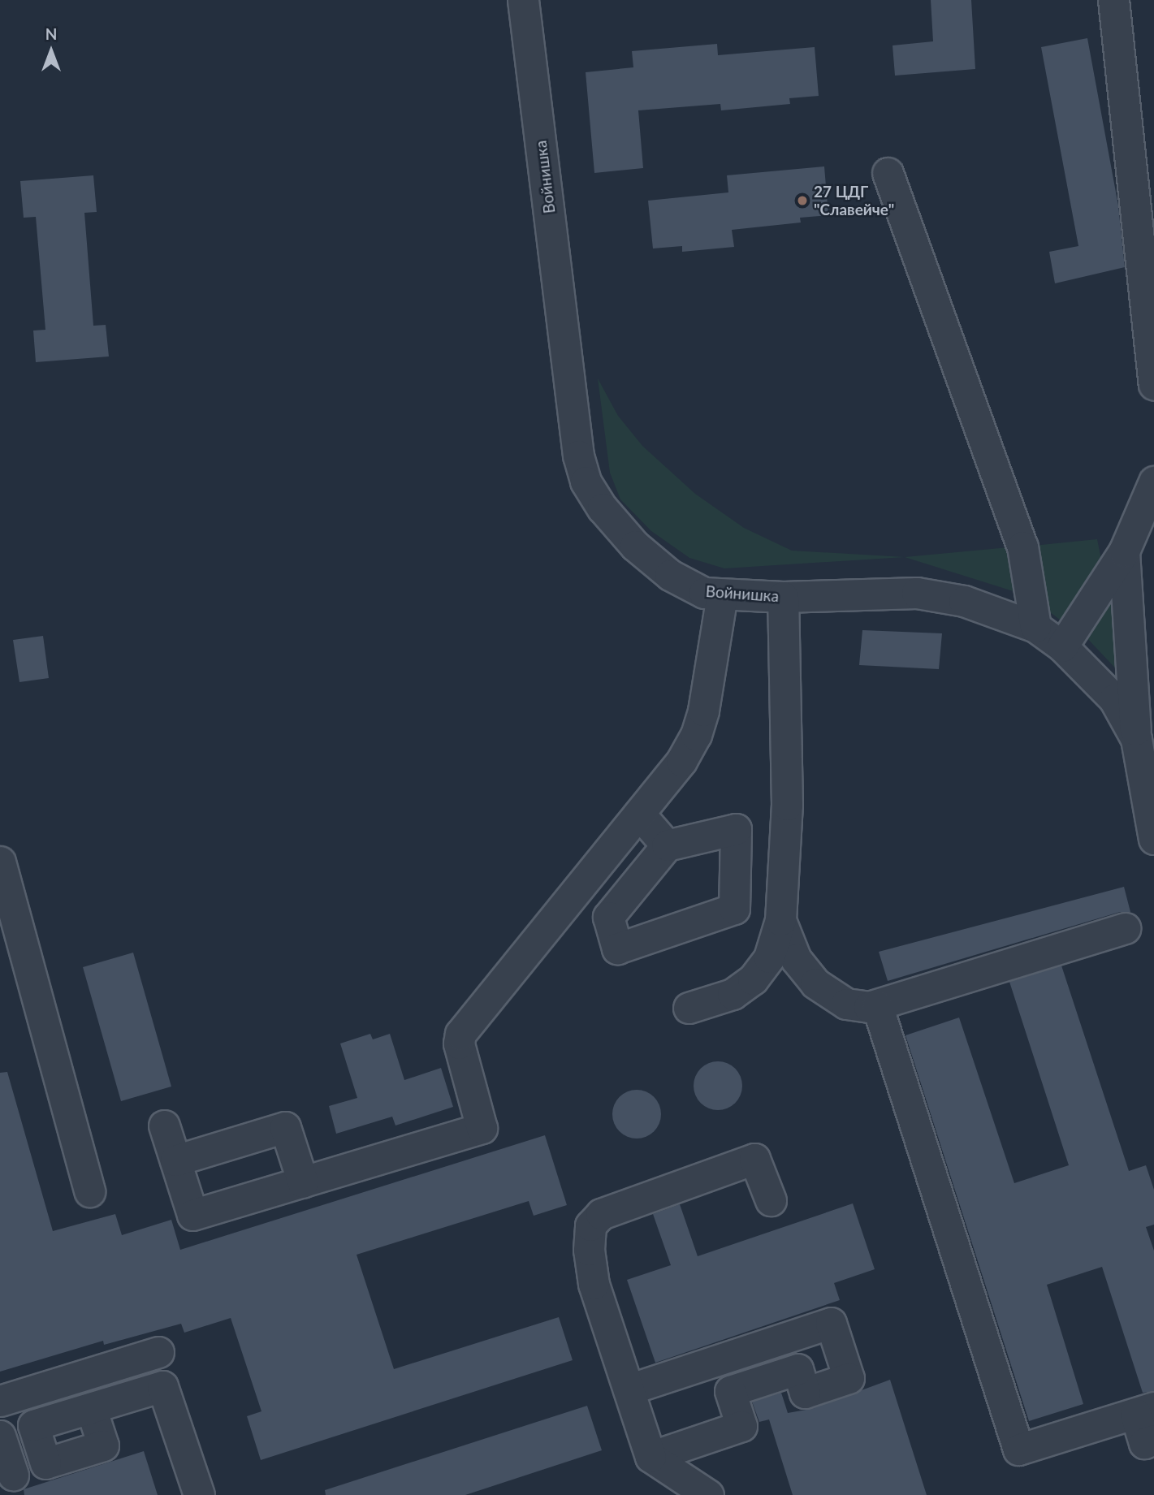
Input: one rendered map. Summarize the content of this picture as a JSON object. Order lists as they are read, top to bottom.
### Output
{
  "streets": {
    "street": ["Войнишка"]
  },
  "places": ["27 ЦДГ \"Славейче\""],
  "north": "top"
}
